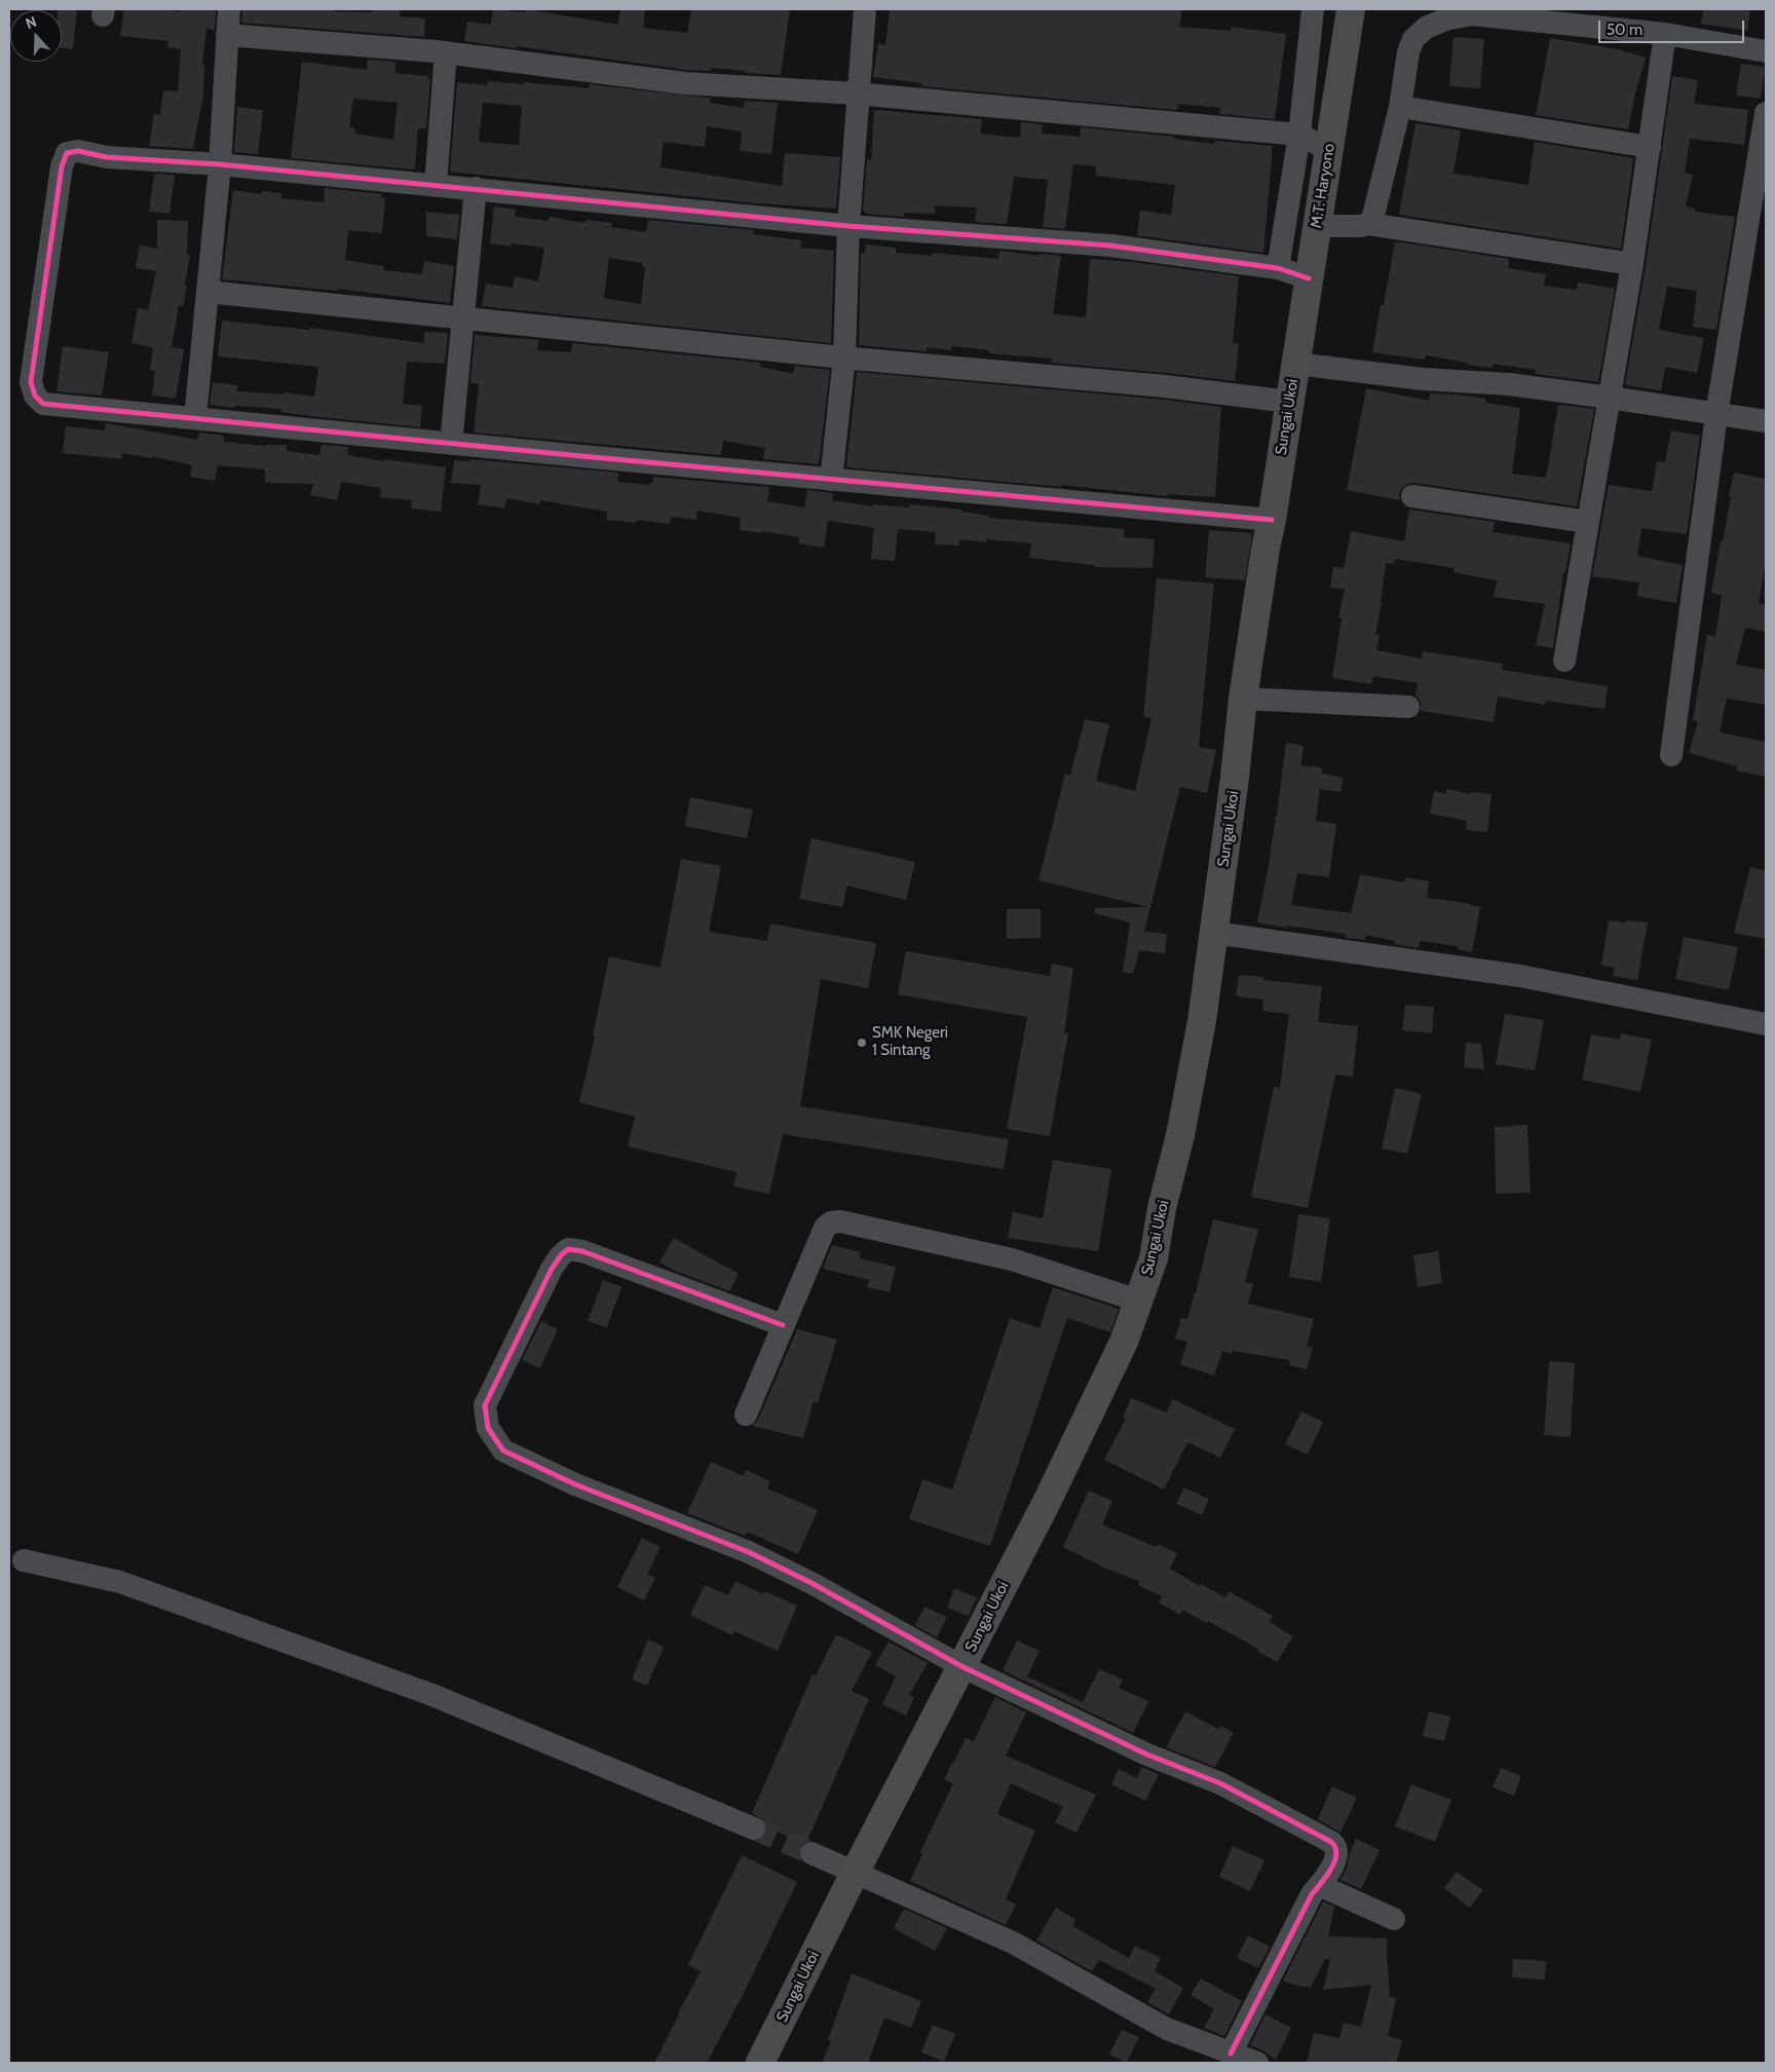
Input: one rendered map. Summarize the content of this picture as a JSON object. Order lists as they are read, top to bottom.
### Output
{
  "streets": {
    "highway": ["M.T. Haryono", "Sungai Ukoi"]
  },
  "crossings": [
    ["M.T. Haryono", "Sungai Ukoi"]
  ],
  "places": ["SMK Negeri 1 Sintang"],
  "scale_bar": "50 m",
  "north": "top"
}
